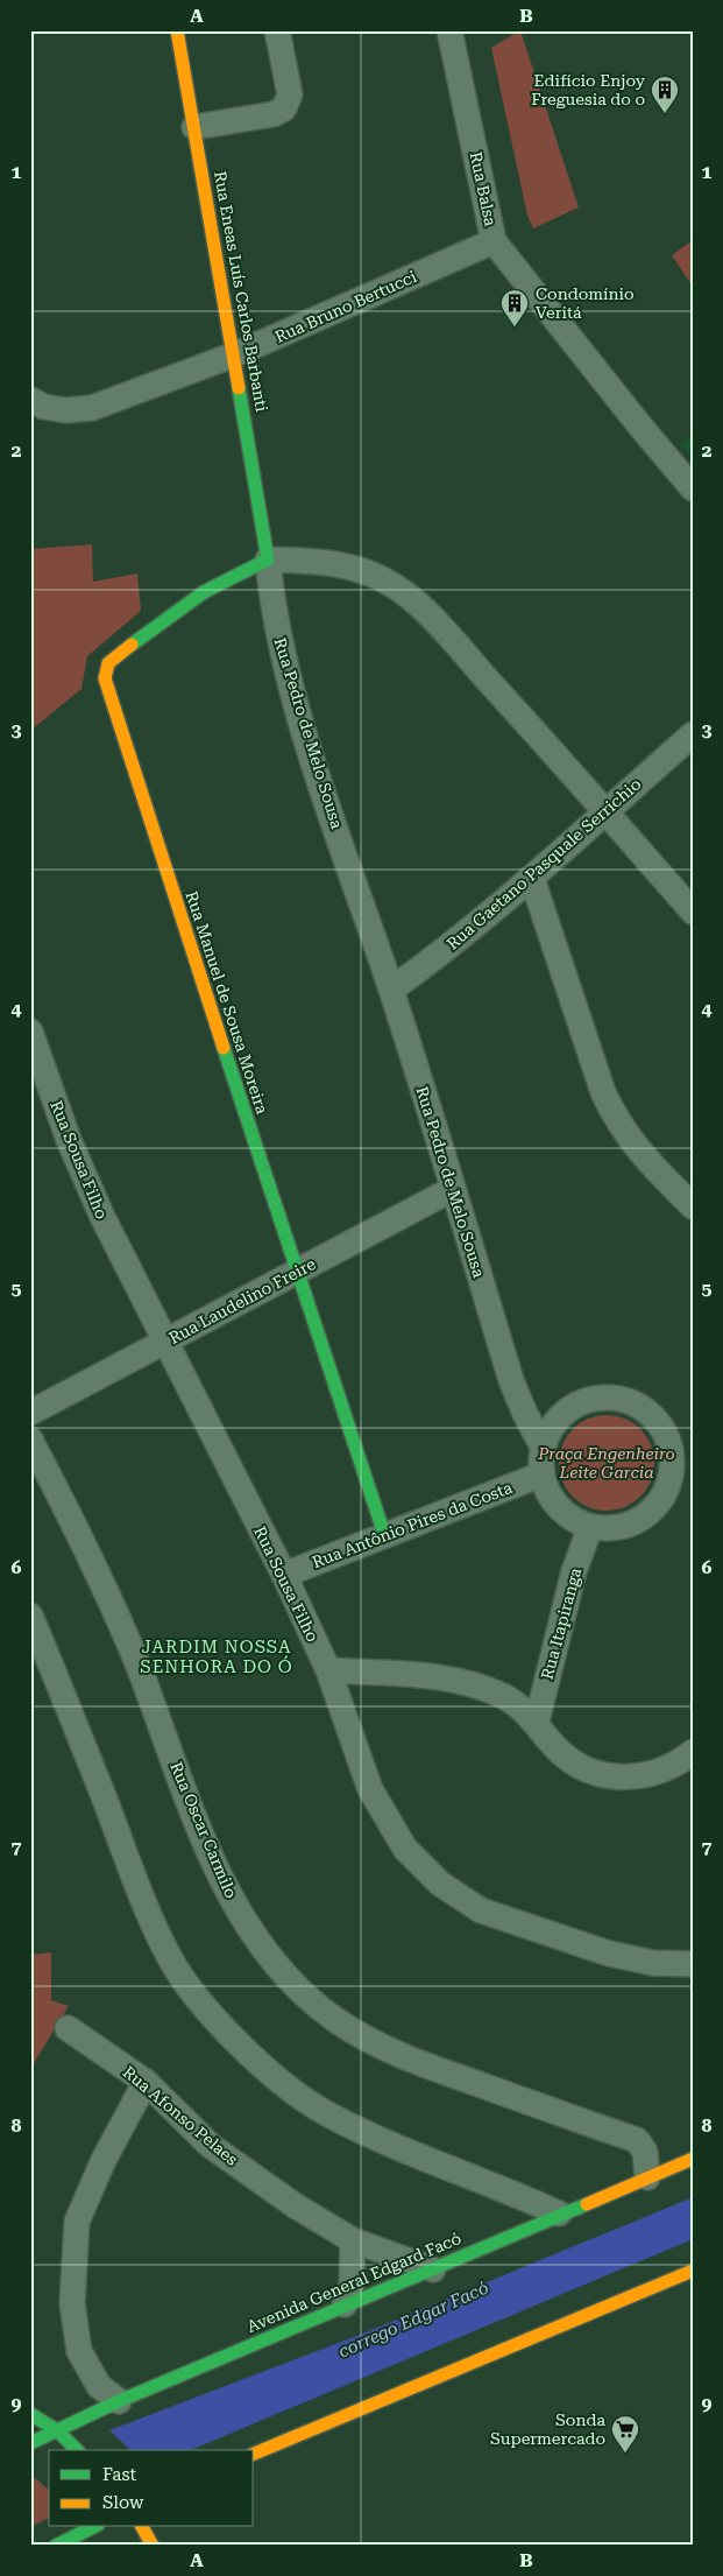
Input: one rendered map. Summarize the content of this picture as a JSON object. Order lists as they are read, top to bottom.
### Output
{
  "streets": {
    "street": [
      "Rua Balsa",
      "Rua Eneas Luís Carlos Barbanti",
      "Rua Bruno Bertucci",
      "Rua Pedro de Melo Sousa",
      "Rua Gaetano Pasquale Serrichio",
      "Rua Manuel de Sousa Moreira",
      "Rua Sousa Filho",
      "Rua Laudelino Freire",
      "Rua Antônio Pires da Costa",
      "Rua Itapiranga",
      "Rua Oscar Carmilo",
      "Rua Afonso Pelaes",
      "Avenida General Edgard Facó"
    ]
  },
  "crossings": [
    ["Rua Balsa", "Rua Bruno Bertucci"],
    ["Rua Eneas Luís Carlos Barbanti", "Rua Bruno Bertucci"],
    ["Rua Eneas Luís Carlos Barbanti", "Rua Pedro de Melo Sousa"],
    ["Rua Eneas Luís Carlos Barbanti", "Rua Manuel de Sousa Moreira"],
    ["Rua Pedro de Melo Sousa", "Rua Gaetano Pasquale Serrichio"],
    ["Rua Pedro de Melo Sousa", "Rua Manuel de Sousa Moreira"],
    ["Rua Pedro de Melo Sousa", "Rua Laudelino Freire"],
    ["Rua Pedro de Melo Sousa", "Rua Antônio Pires da Costa"],
    ["Rua Pedro de Melo Sousa", "Rua Itapiranga"],
    ["Rua Manuel de Sousa Moreira", "Rua Laudelino Freire"],
    ["Rua Manuel de Sousa Moreira", "Rua Antônio Pires da Costa"],
    ["Rua Sousa Filho", "Rua Laudelino Freire"],
    ["Rua Sousa Filho", "Rua Antônio Pires da Costa"],
    ["Rua Antônio Pires da Costa", "Rua Itapiranga"],
    ["Rua Oscar Carmilo", "Avenida General Edgard Facó"],
    ["Rua Afonso Pelaes", "Avenida General Edgard Facó"]
  ],
  "districts": ["JARDIM NOSSA SENHORA DO Ó"],
  "water": ["corrego Edgar Facó"],
  "parks": ["Praça Engenheiro Leite Garcia"],
  "places": {
    "building": ["Edifício Enjoy Freguesia do o", "Condomínio Veritá"],
    "supermarket": ["Sonda Supermercado"]
  },
  "legend": ["Fast", "Slow"],
  "grid": {
    "columns": ["A", "B"],
    "rows": [
      "1",
      "2",
      "3",
      "4",
      "5",
      "6",
      "7",
      "8",
      "9"
    ]
  }
}
